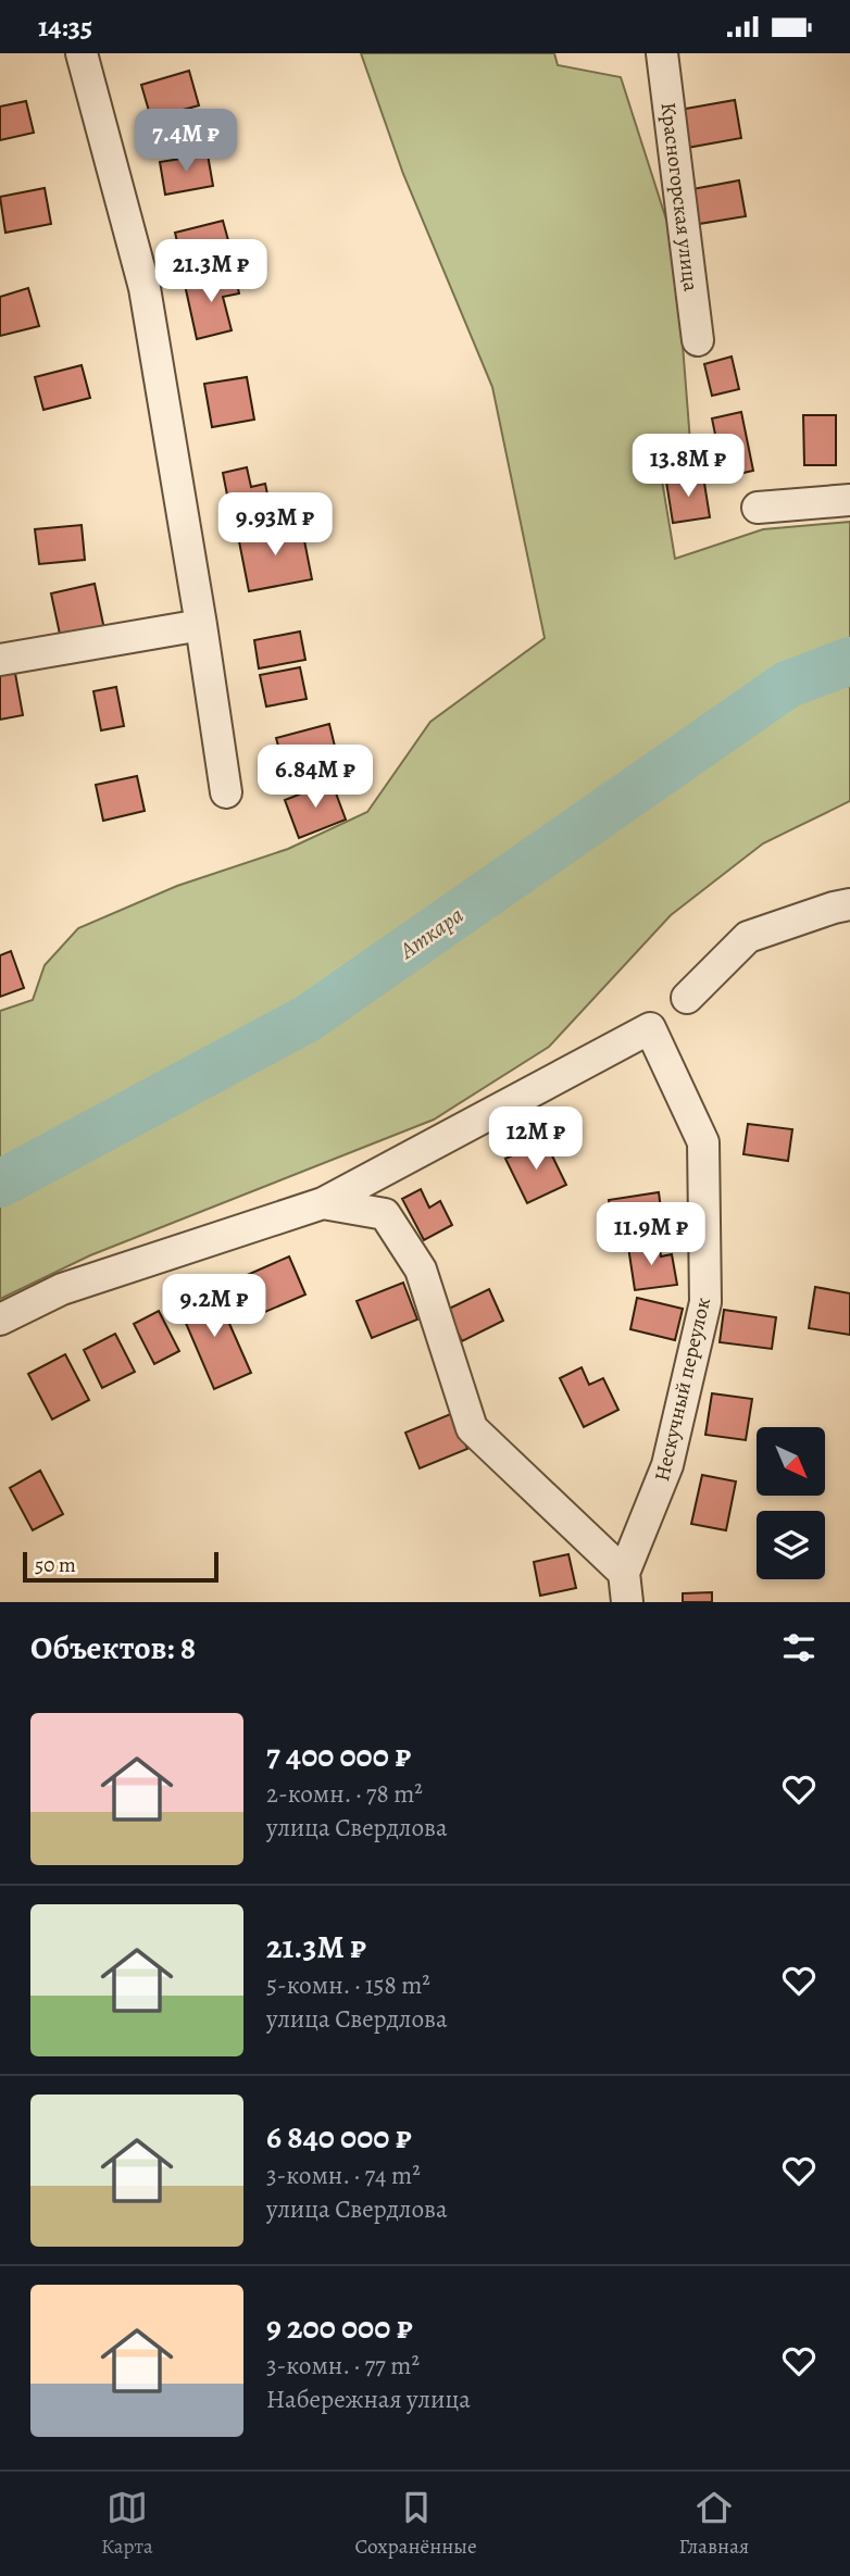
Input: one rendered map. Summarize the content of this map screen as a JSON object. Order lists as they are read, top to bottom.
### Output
{
  "streets": {
    "street": ["Красногорская улица", "Нескучный переулок"]
  },
  "water": ["Аткара"],
  "scale_bar": "50 m",
  "north": "bottom right",
  "page": {
    "status": "14:35",
    "price": [
      "7.4M ₽",
      "21.3M ₽",
      "13.8M ₽",
      "9.93M ₽",
      "6.84M ₽",
      "12M ₽",
      "11.9M ₽",
      "9.2M ₽"
    ],
    "scale": "50 m",
    "heading": "Объектов: 8",
    "list": [
      {
        "name": "7 400 000 ₽",
        "note": "2-комн. · 78 m² · улица Свердлова"
      },
      {
        "name": "21.3M ₽",
        "note": "5-комн. · 158 m² · улица Свердлова"
      },
      {
        "name": "6 840 000 ₽",
        "note": "3-комн. · 74 m² · улица Свердлова"
      },
      {
        "name": "9 200 000 ₽",
        "note": "3-комн. · 77 m² · Набережная улица"
      }
    ],
    "tabs": ["Карта", "Сохранённые", "Главная"]
  }
}
